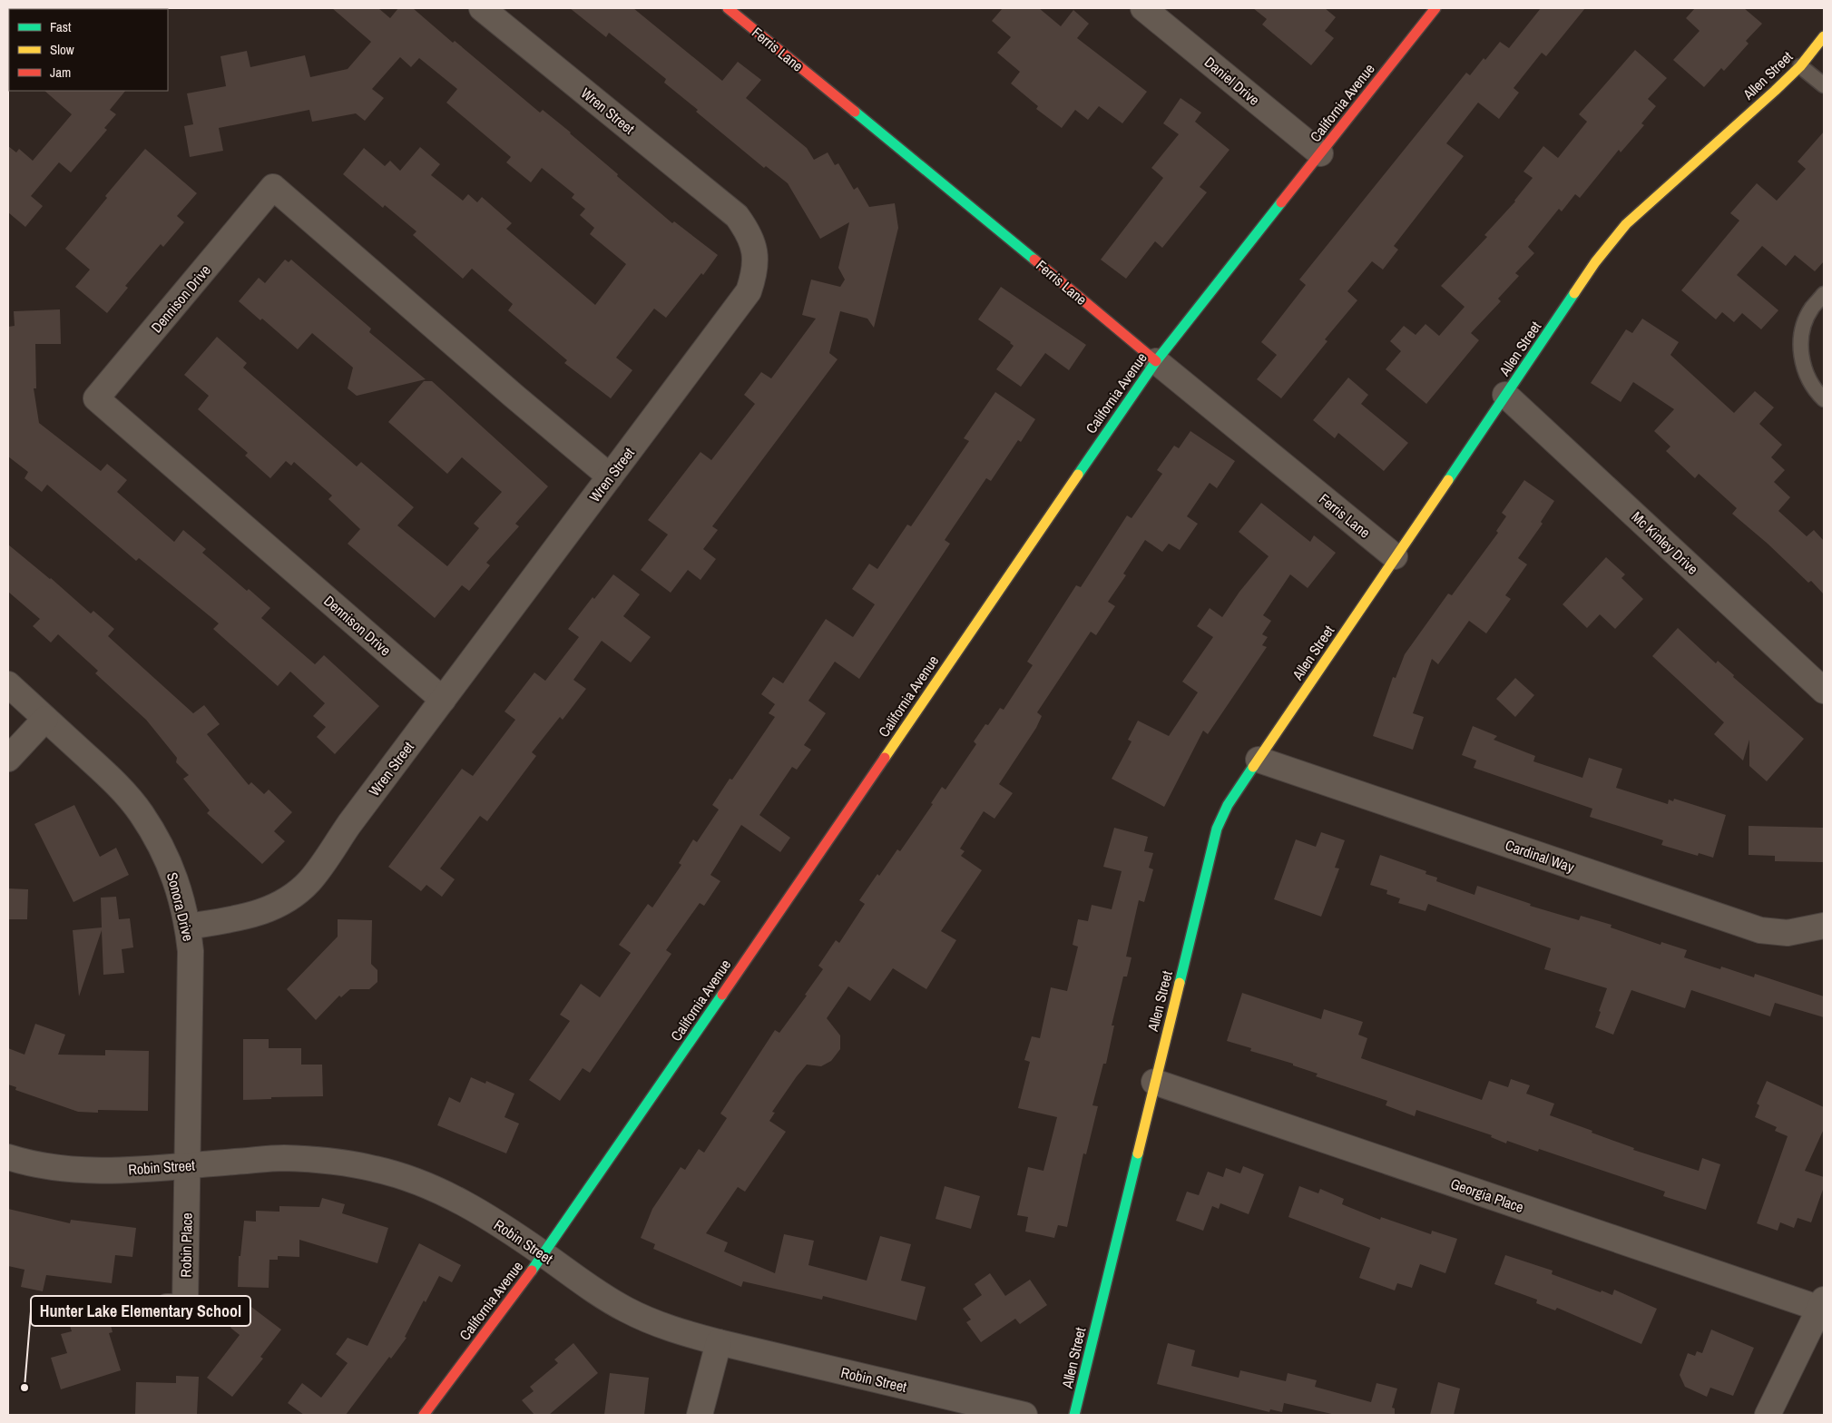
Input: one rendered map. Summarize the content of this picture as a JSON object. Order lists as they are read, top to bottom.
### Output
{
  "streets": {
    "street": [
      "Ferris Lane",
      "Allen Street",
      "Daniel Drive",
      "California Avenue",
      "Wren Street",
      "Dennison Drive",
      "Mc Kinley Drive",
      "Cardinal Way",
      "Sonora Drive",
      "Robin Street",
      "Georgia Place",
      "Robin Place"
    ]
  },
  "crossings": [
    ["Ferris Lane", "Allen Street"],
    ["Ferris Lane", "California Avenue"],
    ["Allen Street", "Mc Kinley Drive"],
    ["Allen Street", "Cardinal Way"],
    ["Allen Street", "Georgia Place"],
    ["Daniel Drive", "California Avenue"],
    ["California Avenue", "Robin Street"],
    ["Wren Street", "Dennison Drive"],
    ["Wren Street", "Sonora Drive"],
    ["Sonora Drive", "Robin Street"],
    ["Sonora Drive", "Robin Place"],
    ["Robin Street", "Robin Place"]
  ],
  "places": ["Hunter Lake Elementary School"],
  "legend": ["Fast", "Slow", "Jam"]
}
